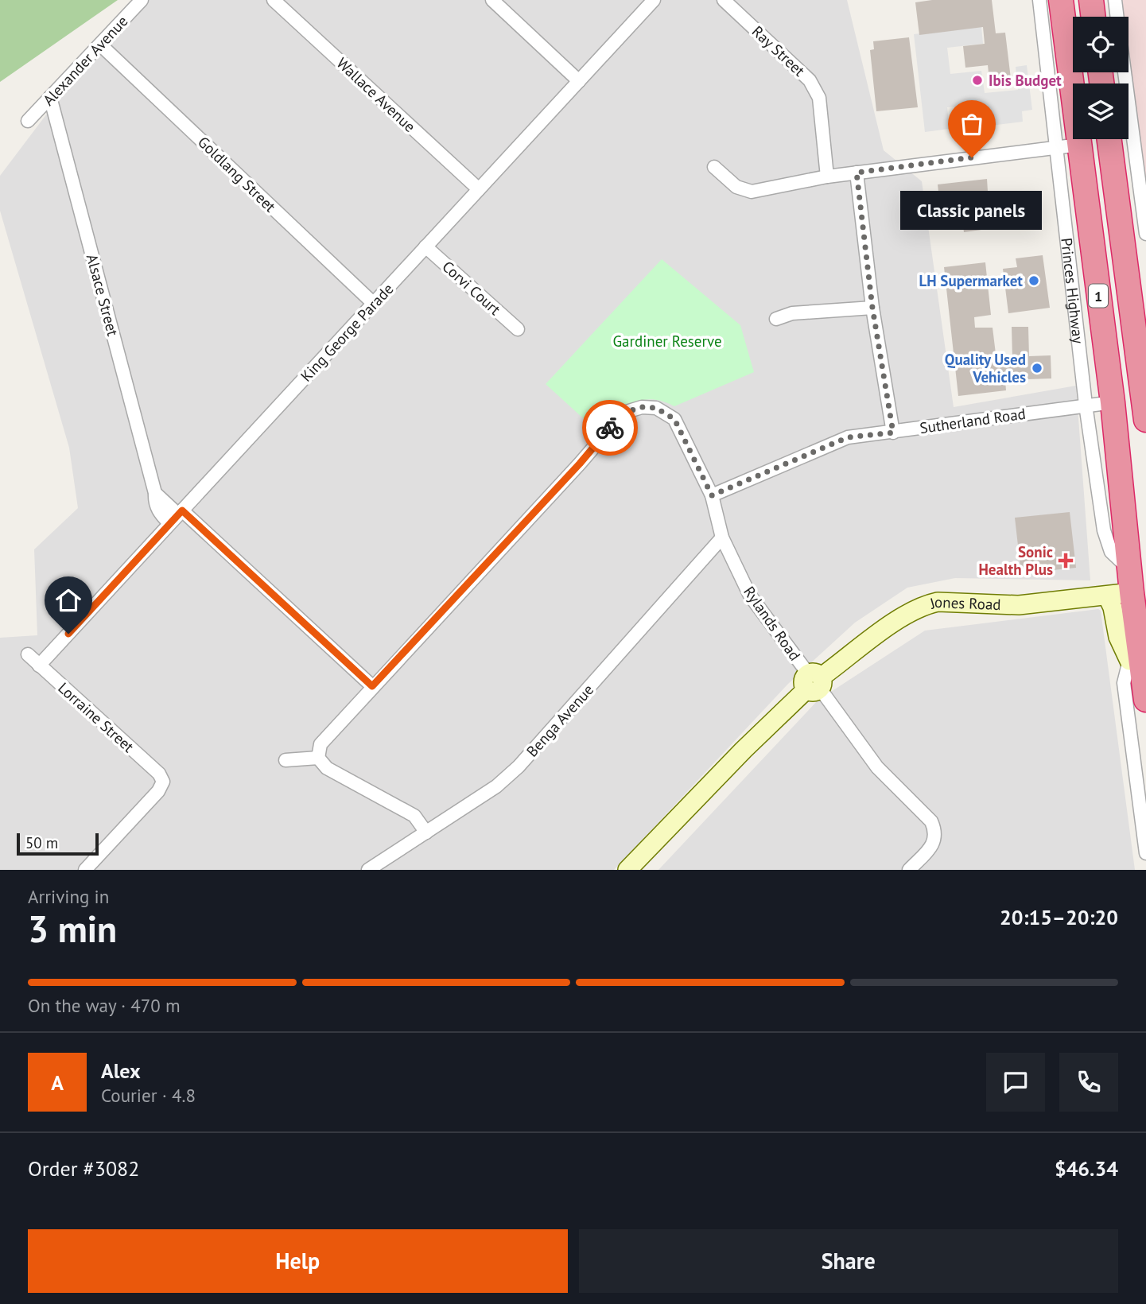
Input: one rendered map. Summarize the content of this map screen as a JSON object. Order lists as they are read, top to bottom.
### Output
{
  "streets": {
    "highway": ["Princes Highway", "1"],
    "main road": ["Jones Road"],
    "street": [
      "Ray Street",
      "Alexander Avenue",
      "Wallace Avenue",
      "Goldlang Street",
      "Corvi Court",
      "Alsace Street",
      "King George Parade",
      "Sutherland Road",
      "Rylands Road",
      "Lorraine Street",
      "Benga Avenue"
    ]
  },
  "crossings": [
    ["Alexander Avenue", "Goldlang Street"],
    ["Alexander Avenue", "Alsace Street"],
    ["Wallace Avenue", "King George Parade"],
    ["Goldlang Street", "King George Parade"],
    ["Corvi Court", "King George Parade"],
    ["Princes Highway", "Sutherland Road"],
    ["Princes Highway", "Jones Road"],
    ["Alsace Street", "King George Parade"],
    ["Alsace Street", "Rylands Road"],
    ["King George Parade", "Lorraine Street"],
    ["Sutherland Road", "Rylands Road"],
    ["Jones Road", "Rylands Road"],
    ["Rylands Road", "Benga Avenue"]
  ],
  "parks": ["Gardiner Reserve"],
  "places": {
    "other": [
      "Ibis Budget",
      "Classic panels",
      "LH Supermarket",
      "Quality Used Vehicles"
    ],
    "health": ["Sonic Health Plus"]
  },
  "scale_bar": "50 m",
  "page": {
    "bubble": "Classic panels",
    "scale": "50 m",
    "heading": ["3 min", "Arriving in", "20:15–20:20"],
    "panel": [
      "Alex",
      "Courier · 4.8",
      "Order #3082",
      "$46.34"
    ],
    "bar": "On the way · 470 m",
    "round": "A",
    "buttons": ["Help", "Share"]
  }
}
